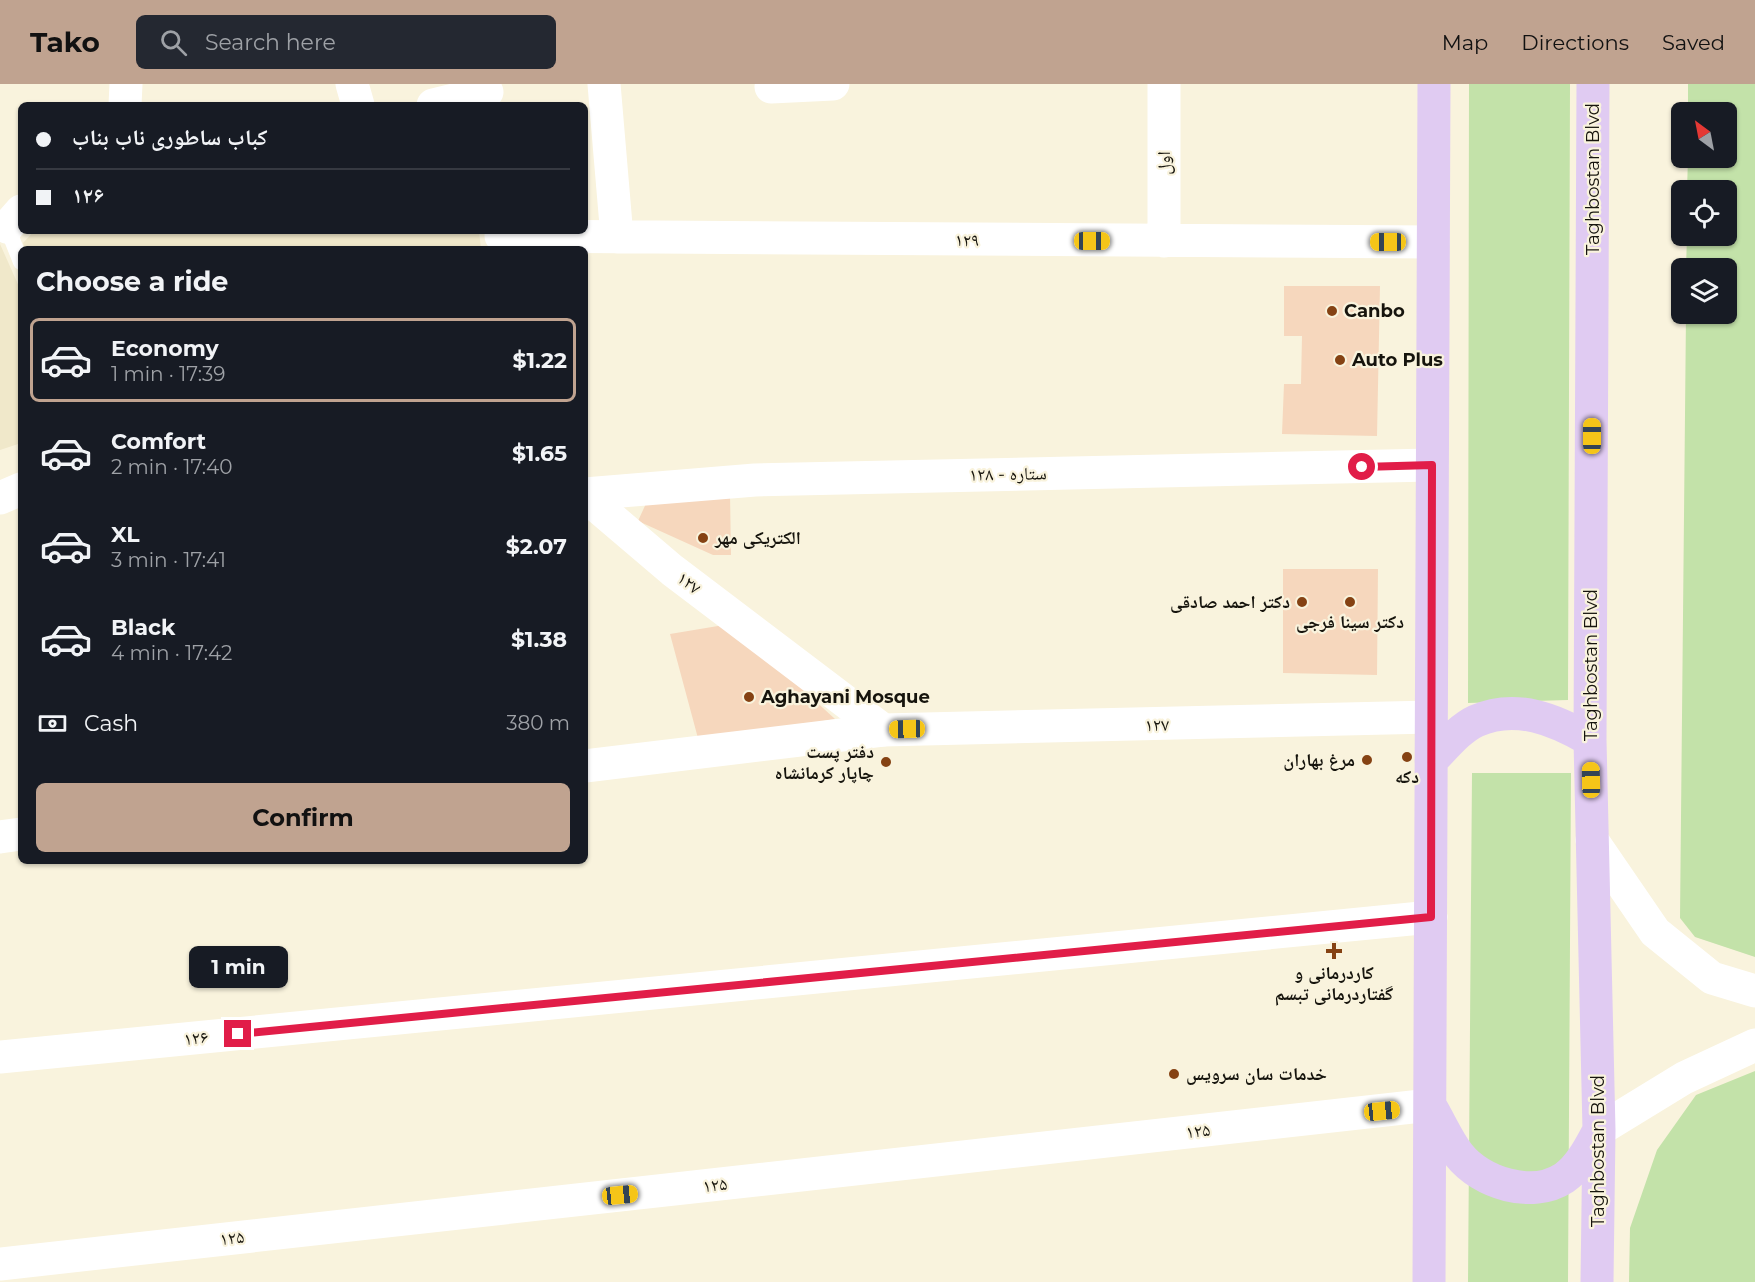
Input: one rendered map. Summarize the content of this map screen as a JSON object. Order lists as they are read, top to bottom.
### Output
{
  "streets": {
    "main road": ["Taghbostan Blvd"],
    "street": [
      "اول",
      "۱۲۹",
      "۱۲۸ - ستاره",
      "۱۲۷",
      "۱۲۶",
      "۱۲۵"
    ]
  },
  "crossings": [
    ["اول", "۱۲۹"]
  ],
  "places": {
    "other": [
      "Canbo",
      "Auto Plus",
      "الکتریکی مهر",
      "دکتر احمد صادقی",
      "دکتر سینا فرجی",
      "Aghayani Mosque",
      "دکه",
      "مرغ بهاران",
      "دفتر پست چاپار کرمانشاه",
      "خدمات سان سرویس"
    ],
    "health": ["کاردرمانی و گفتاردرمانی تبسم"]
  },
  "north": "top left",
  "page": {
    "header": "Tako",
    "search": "Search here",
    "nav": ["Map", "Directions", "Saved"],
    "banner": ["کباب ساطوری ناب بناب", "۱۲۶"],
    "heading": "Choose a ride",
    "list": [
      {
        "name": "Economy",
        "note": "1 min · 17:39",
        "value": "$1.22"
      },
      {
        "name": "Comfort",
        "note": "2 min · 17:40",
        "value": "$1.65"
      },
      {
        "name": "XL",
        "note": "3 min · 17:41",
        "value": "$2.07"
      },
      {
        "name": "Black",
        "note": "4 min · 17:42",
        "value": "$1.38"
      }
    ],
    "pay": ["Cash", "380 m"],
    "buttons": "Confirm",
    "bubble": "1 min"
  }
}
